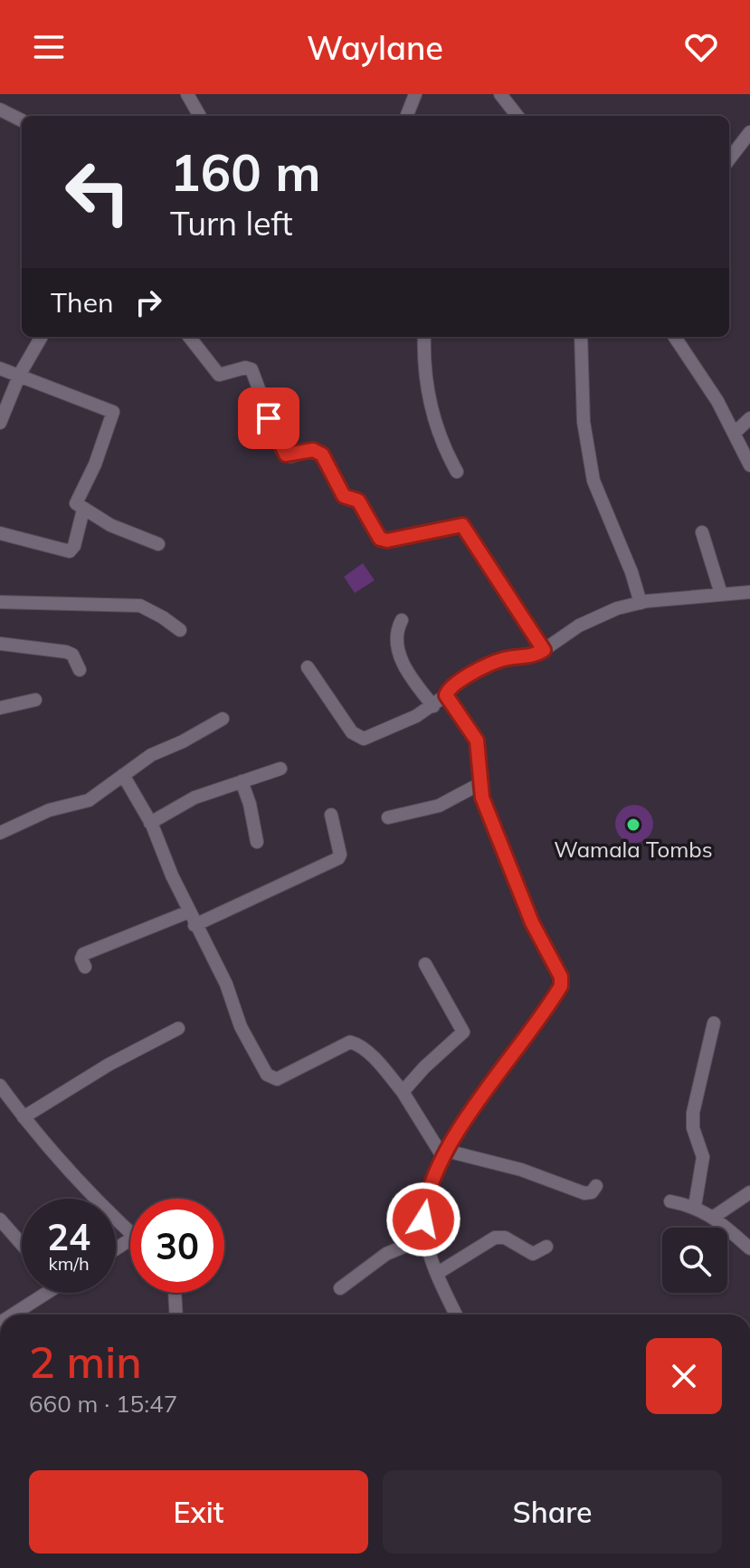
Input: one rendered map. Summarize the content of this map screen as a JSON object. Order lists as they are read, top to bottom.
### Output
{
  "places": ["Wamala Tombs"],
  "page": {
    "header": "Waylane",
    "turn": ["160 m", "Turn left"],
    "then": "Then",
    "speed": "24 km/h",
    "limit": "30",
    "heading": ["2 min", "660 m · 15:47"],
    "buttons": ["Exit", "Share"]
  }
}
